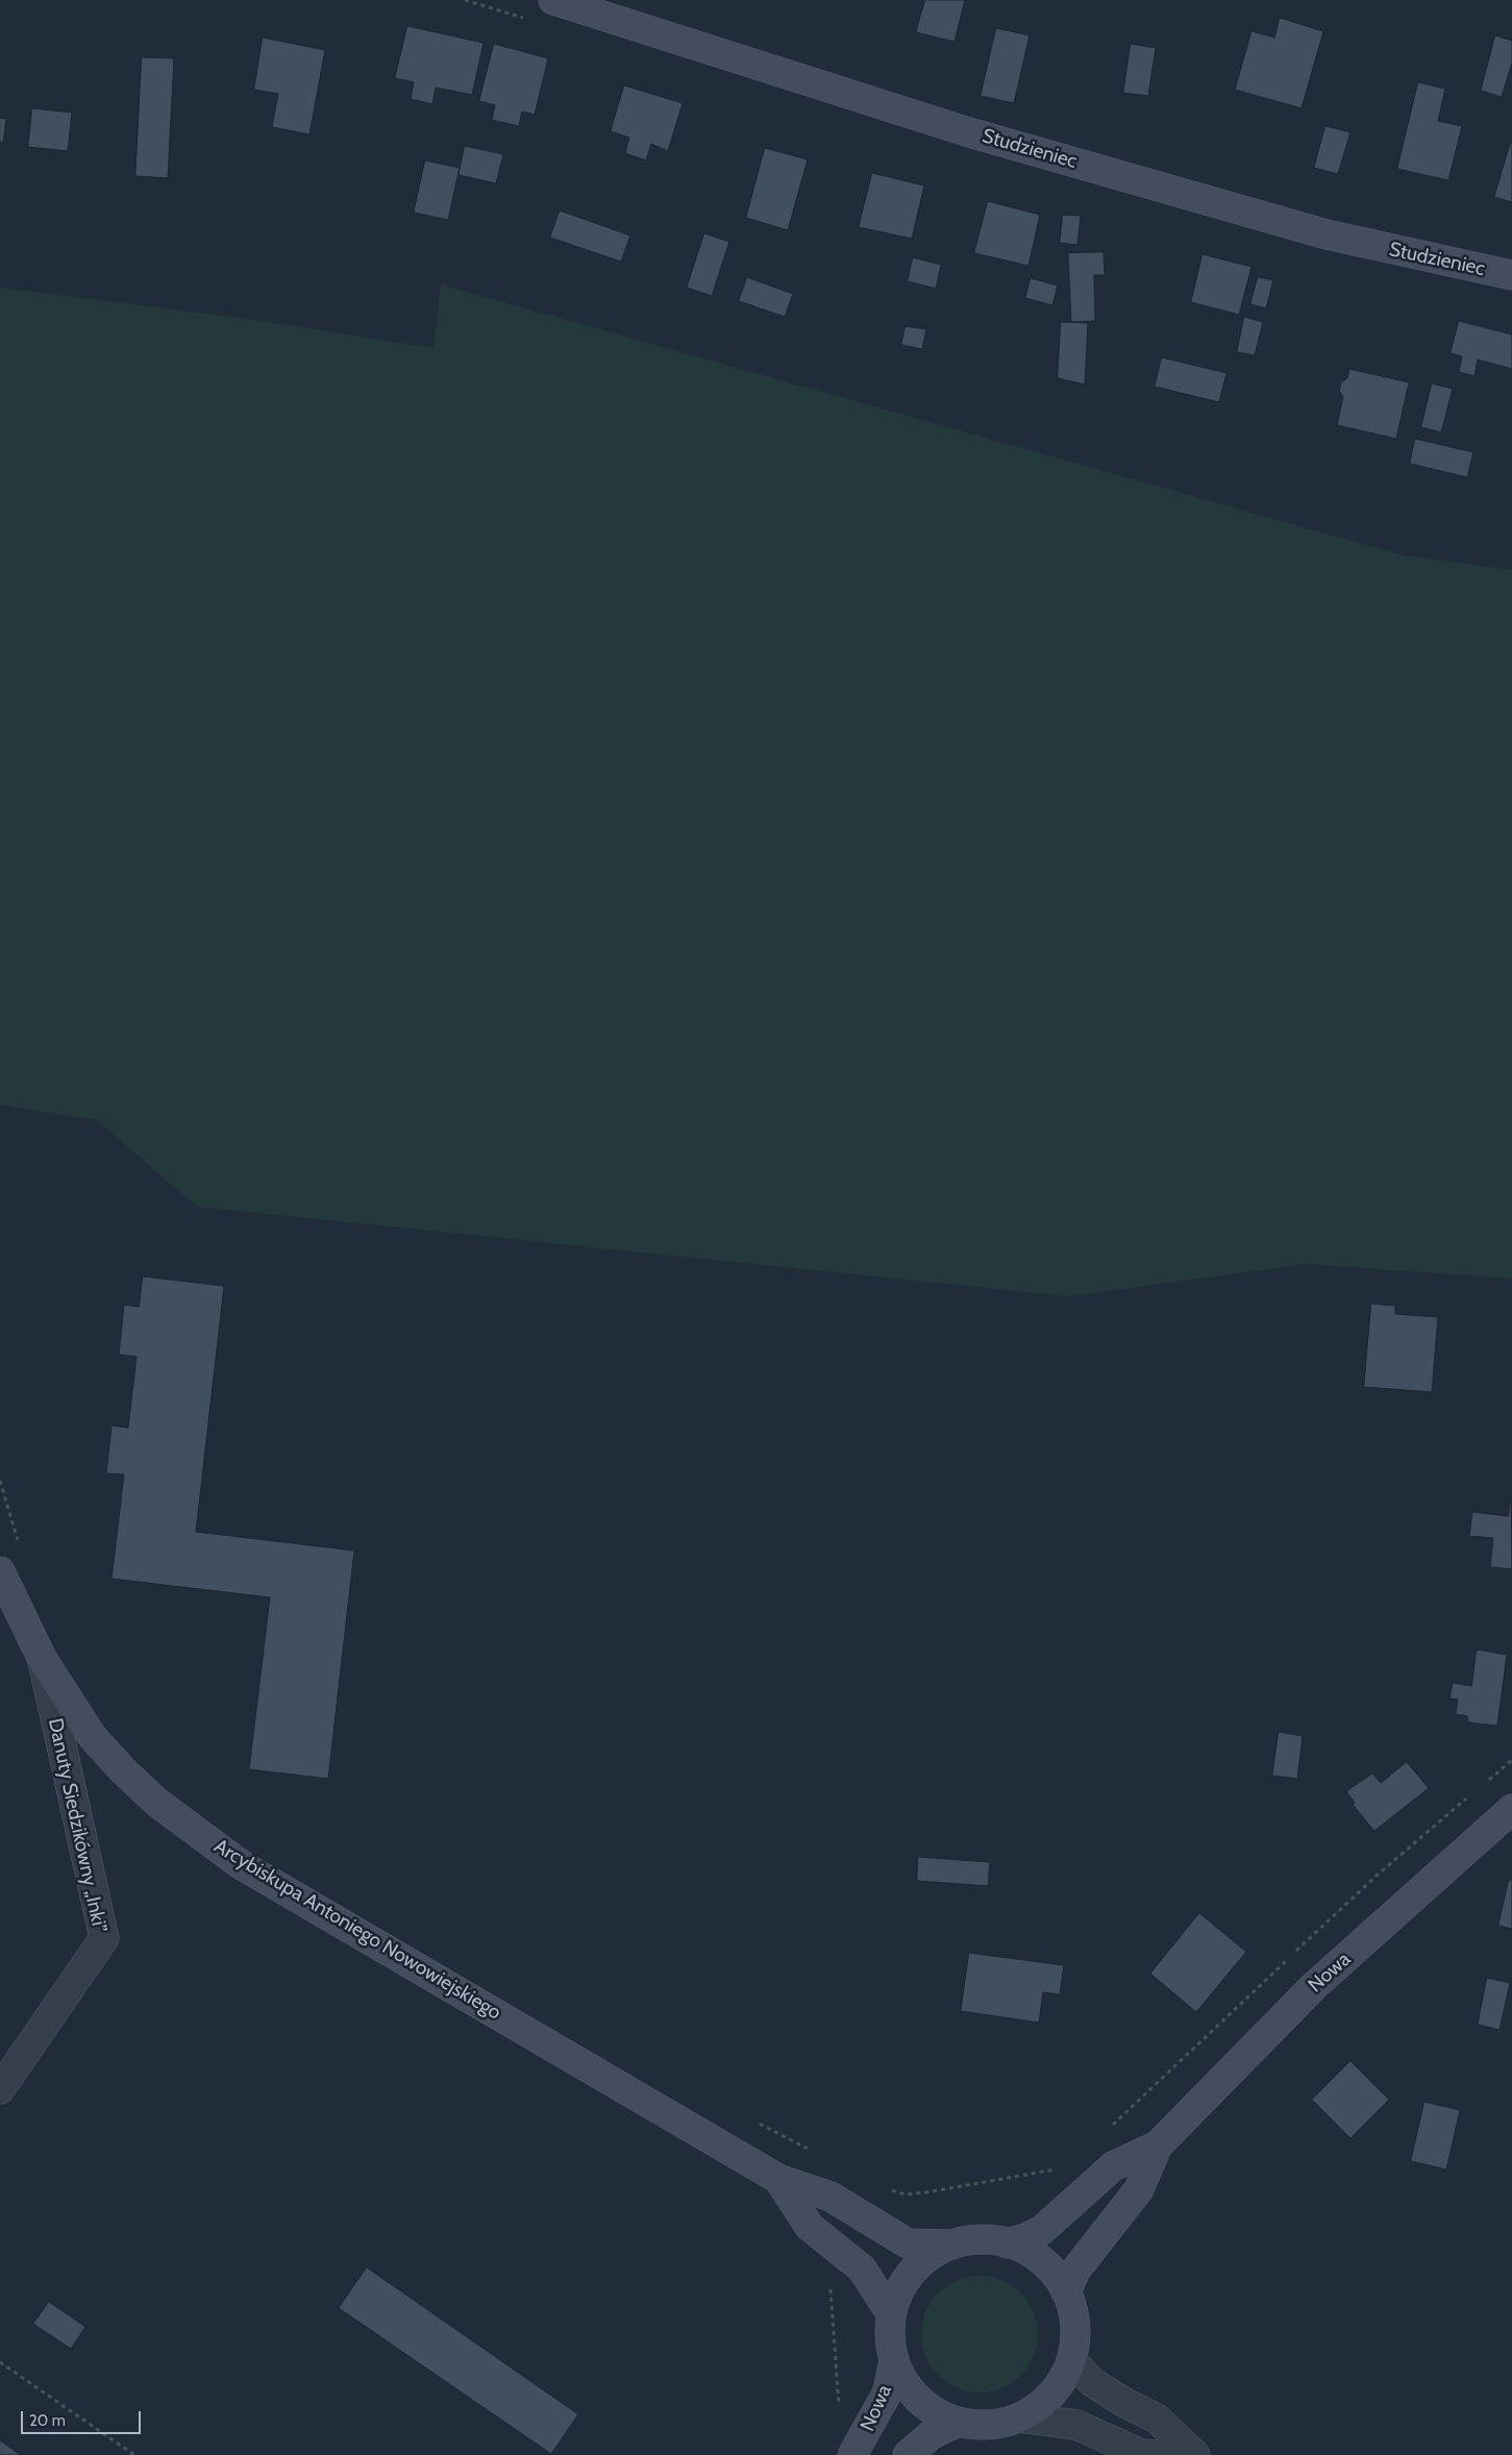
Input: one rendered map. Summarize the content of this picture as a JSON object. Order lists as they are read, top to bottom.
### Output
{
  "streets": {
    "street": [
      "Studzieniec",
      "Danuty Siedzikówny „Inki”",
      "Arcybiskupa Antoniego Nowowiejskiego",
      "Nowa"
    ]
  },
  "crossings": [
    ["Danuty Siedzikówny „Inki”", "Arcybiskupa Antoniego Nowowiejskiego"],
    ["Arcybiskupa Antoniego Nowowiejskiego", "Nowa"]
  ],
  "scale_bar": "20 m"
}
